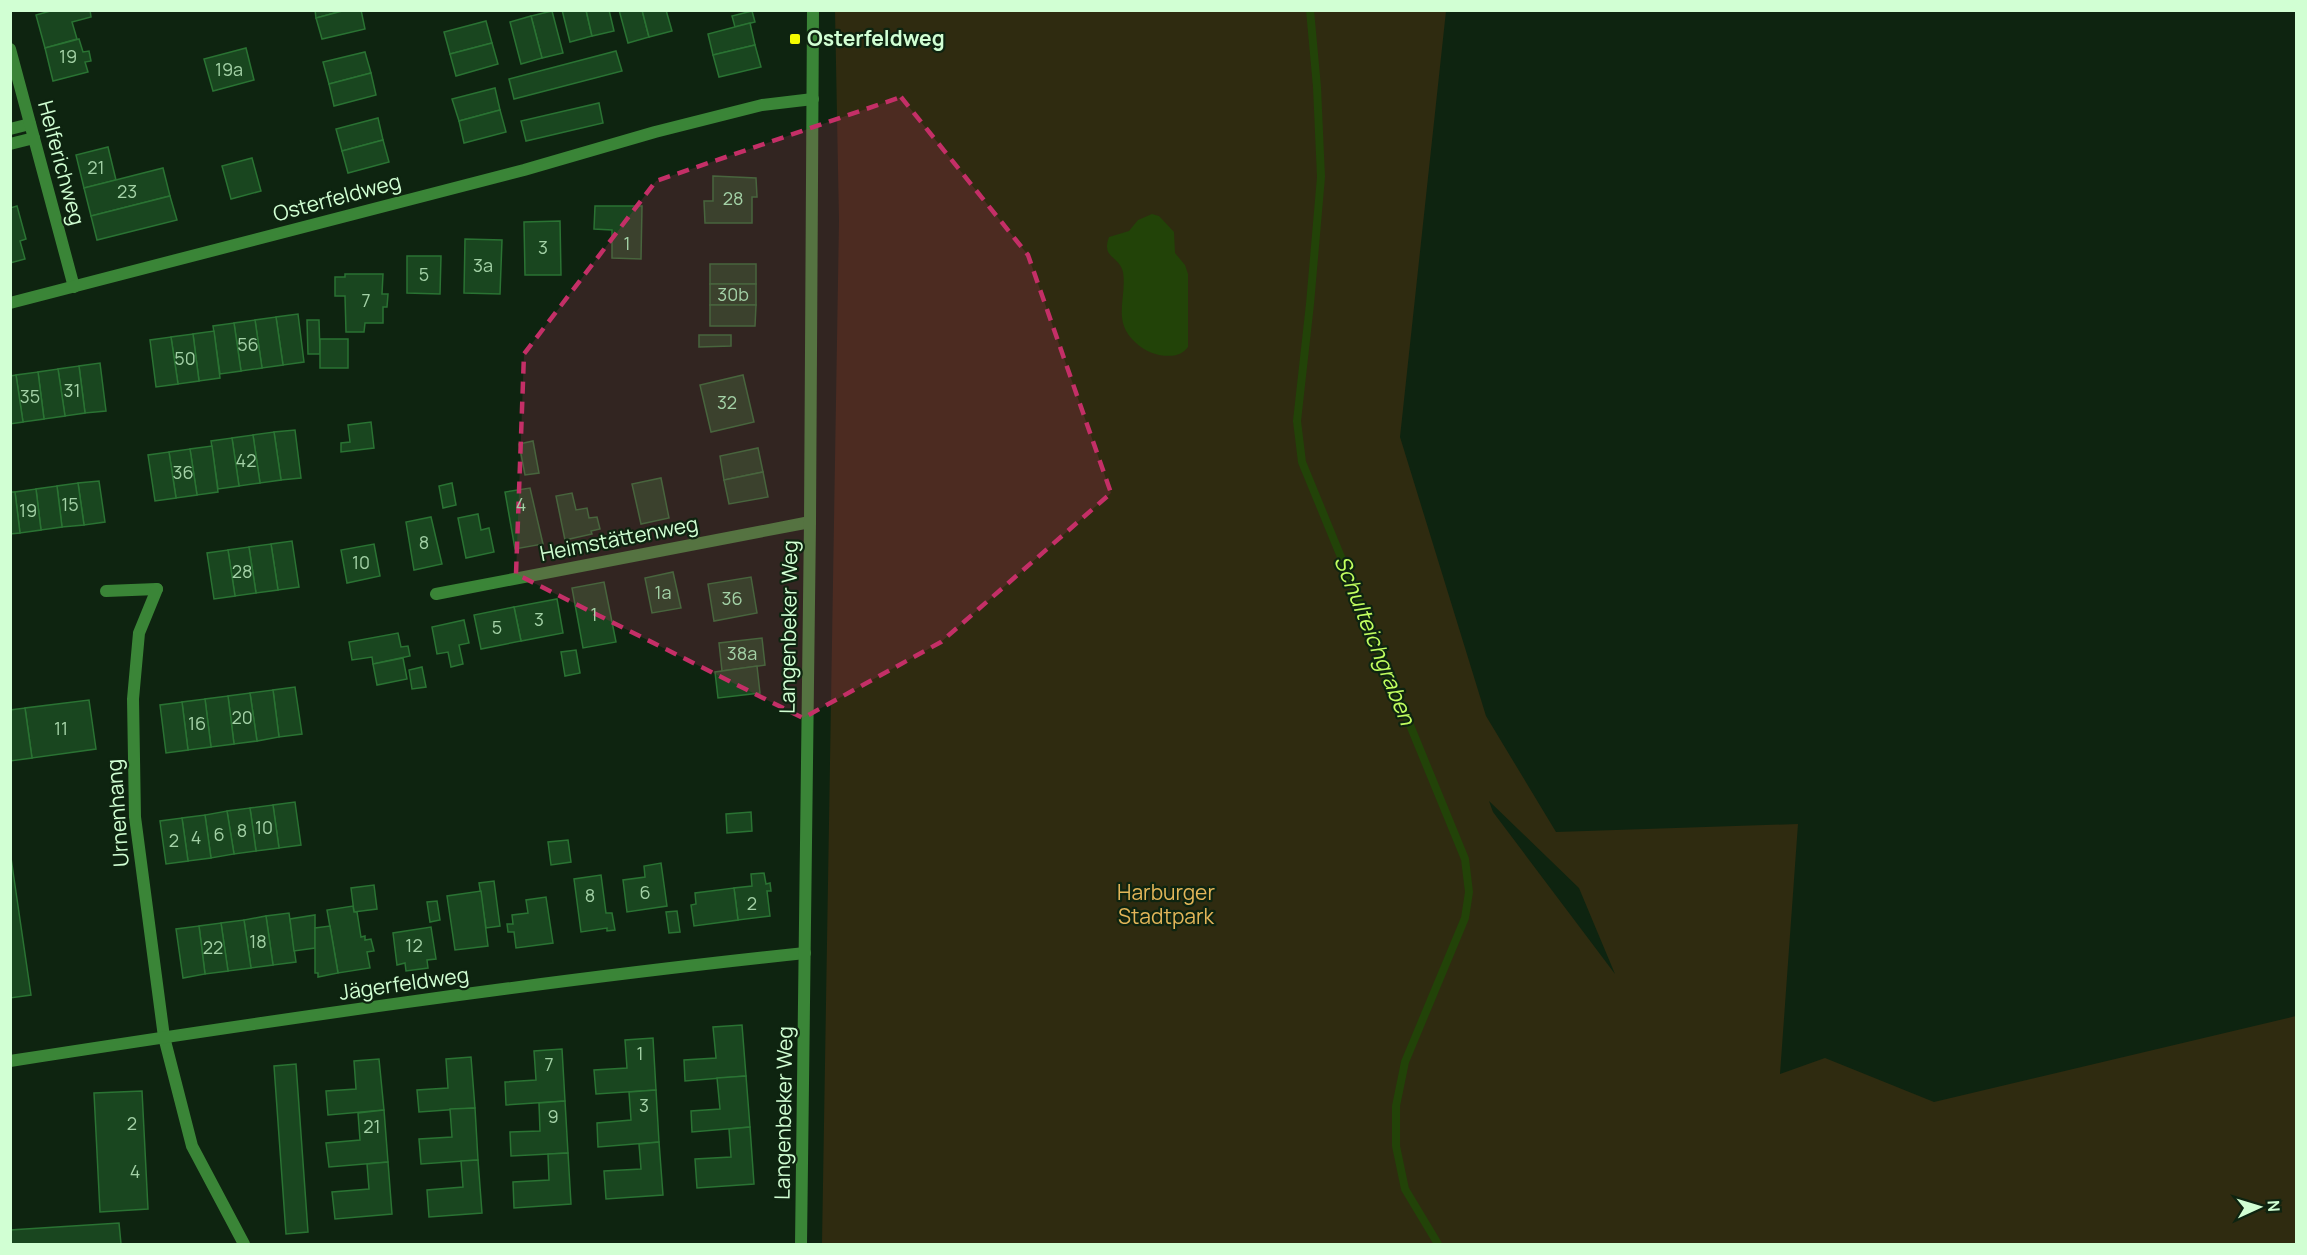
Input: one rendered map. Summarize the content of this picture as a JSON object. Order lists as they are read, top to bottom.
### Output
{
  "streets": {
    "street": [
      "Helferichweg",
      "Osterfeldweg",
      "Heimstättenweg",
      "Langenbeker Weg",
      "Urnenhang",
      "Jägerfeldweg"
    ]
  },
  "crossings": [
    ["Helferichweg", "Osterfeldweg"],
    ["Osterfeldweg", "Langenbeker Weg"],
    ["Heimstättenweg", "Langenbeker Weg"],
    ["Langenbeker Weg", "Jägerfeldweg"],
    ["Urnenhang", "Jägerfeldweg"]
  ],
  "water": ["Schulteichgraben"],
  "parks": ["Harburger Stadtpark"],
  "places": {
    "transit": ["Osterfeldweg"]
  },
  "house_numbers": [
    "19",
    "19a",
    "21",
    "23",
    "28",
    "1",
    "3",
    "3a",
    "5",
    "30b",
    "7",
    "56",
    "50",
    "31",
    "35",
    "32",
    "42",
    "36",
    "15",
    "4",
    "19",
    "8",
    "10",
    "28",
    "1a",
    "36",
    "1",
    "3",
    "5",
    "38a",
    "20",
    "16",
    "11",
    "10",
    "8",
    "6",
    "4",
    "2",
    "6",
    "8",
    "2",
    "18",
    "12",
    "22",
    "1",
    "7",
    "3",
    "9",
    "2",
    "21",
    "4"
  ],
  "north": "right"
}
